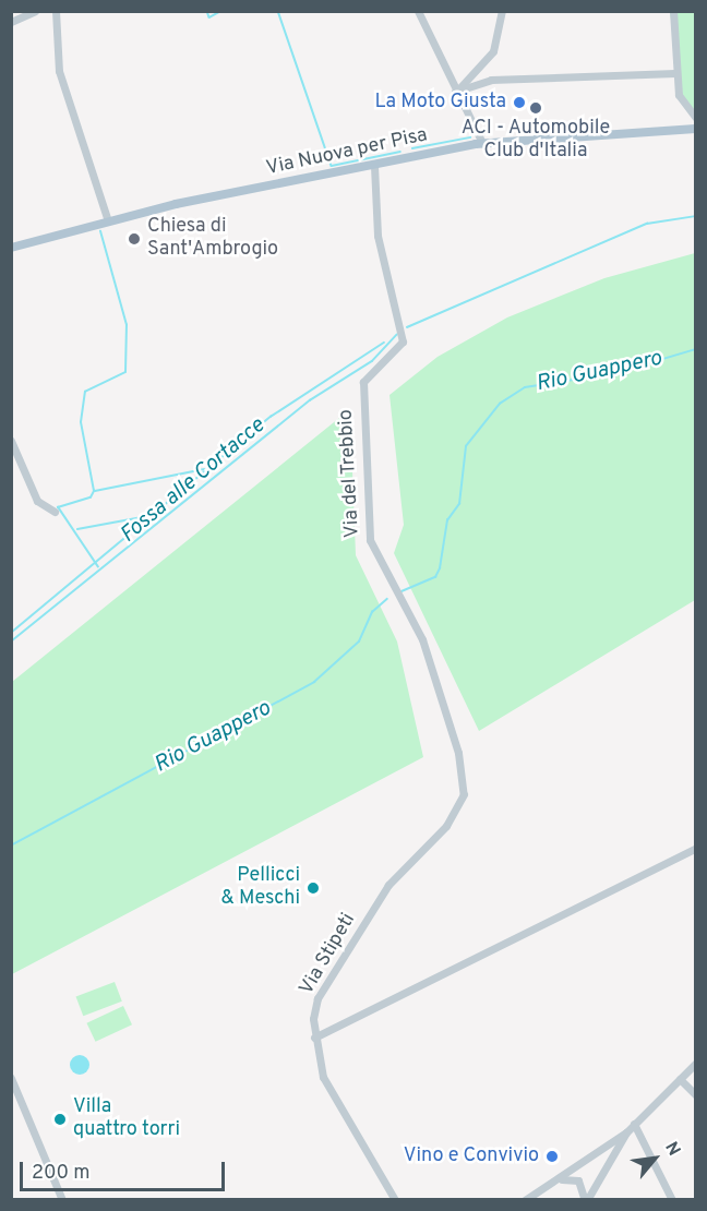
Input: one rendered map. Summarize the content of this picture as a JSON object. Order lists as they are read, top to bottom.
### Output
{
  "streets": {
    "main road": ["Via Nuova per Pisa"],
    "street": ["Via del Trebbio", "Via Stipeti"]
  },
  "crossings": [
    ["Via Nuova per Pisa", "Via del Trebbio"],
    ["Via del Trebbio", "Via Stipeti"]
  ],
  "water": ["Rio Guappero", "Fossa alle Cortacce"],
  "places": [
    "La Moto Giusta",
    "ACI - Automobile Club d'Italia",
    "Chiesa di Sant'Ambrogio",
    "Pellicci & Meschi",
    "Villa quattro torri",
    "Vino e Convivio"
  ],
  "scale_bar": "200 m",
  "north": "top right"
}
